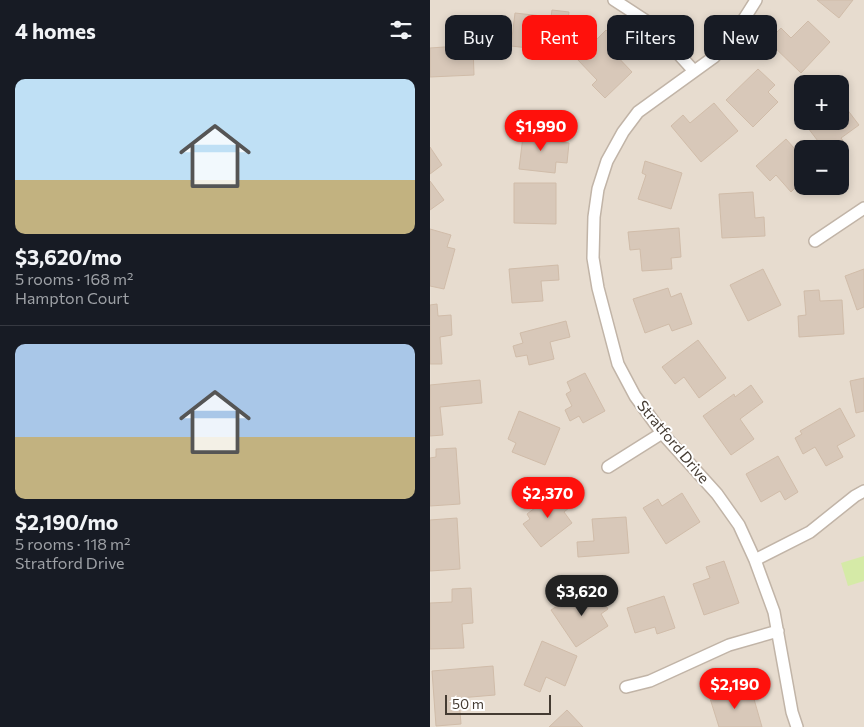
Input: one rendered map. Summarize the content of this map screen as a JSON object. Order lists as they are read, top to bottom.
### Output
{
  "streets": {
    "street": ["Stratford Drive"]
  },
  "scale_bar": "50 m",
  "page": {
    "heading": "4 homes",
    "chip": [
      "Buy",
      "Rent",
      "Filters",
      "New"
    ],
    "list": [
      {
        "name": "$3,620/mo",
        "note": "5 rooms · 168 m² · Hampton Court"
      },
      {
        "name": "$2,190/mo",
        "note": "5 rooms · 118 m² · Stratford Drive"
      }
    ],
    "map_buttons": ["+", "−"],
    "price": [
      "$1,990",
      "$2,370",
      "$3,620",
      "$2,190"
    ],
    "scale": "50 m"
  }
}
